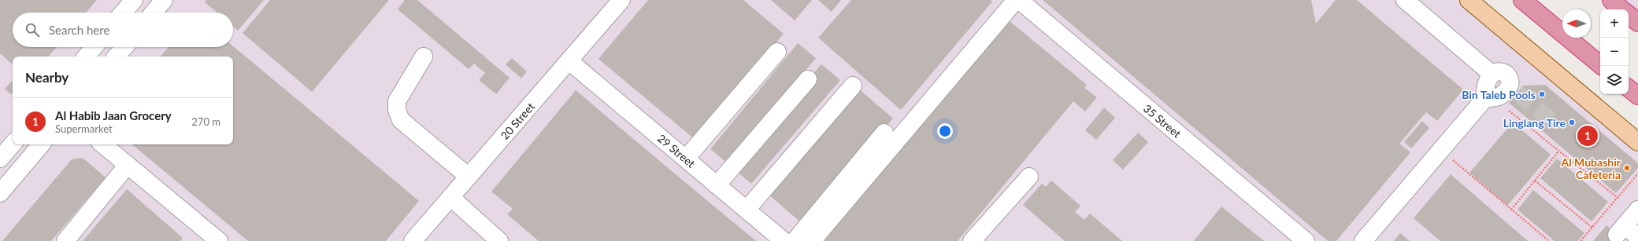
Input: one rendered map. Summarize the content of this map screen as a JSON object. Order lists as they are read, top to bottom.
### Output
{
  "streets": {
    "street": ["20 Street", "35 Street", "29 Street"]
  },
  "crossings": [
    ["20 Street", "29 Street"]
  ],
  "places": ["Bin Taleb Pools", "Linglang Tire", "Al Mubashir Cafeteria"],
  "north": "left",
  "page": {
    "map_buttons": ["+", "−"],
    "search": "Search here",
    "heading": "Nearby",
    "list": [
      {
        "mark": "1",
        "name": "Al Habib Jaan Grocery",
        "note": "Supermarket",
        "value": "270 m"
      }
    ],
    "pins": "1"
  }
}
